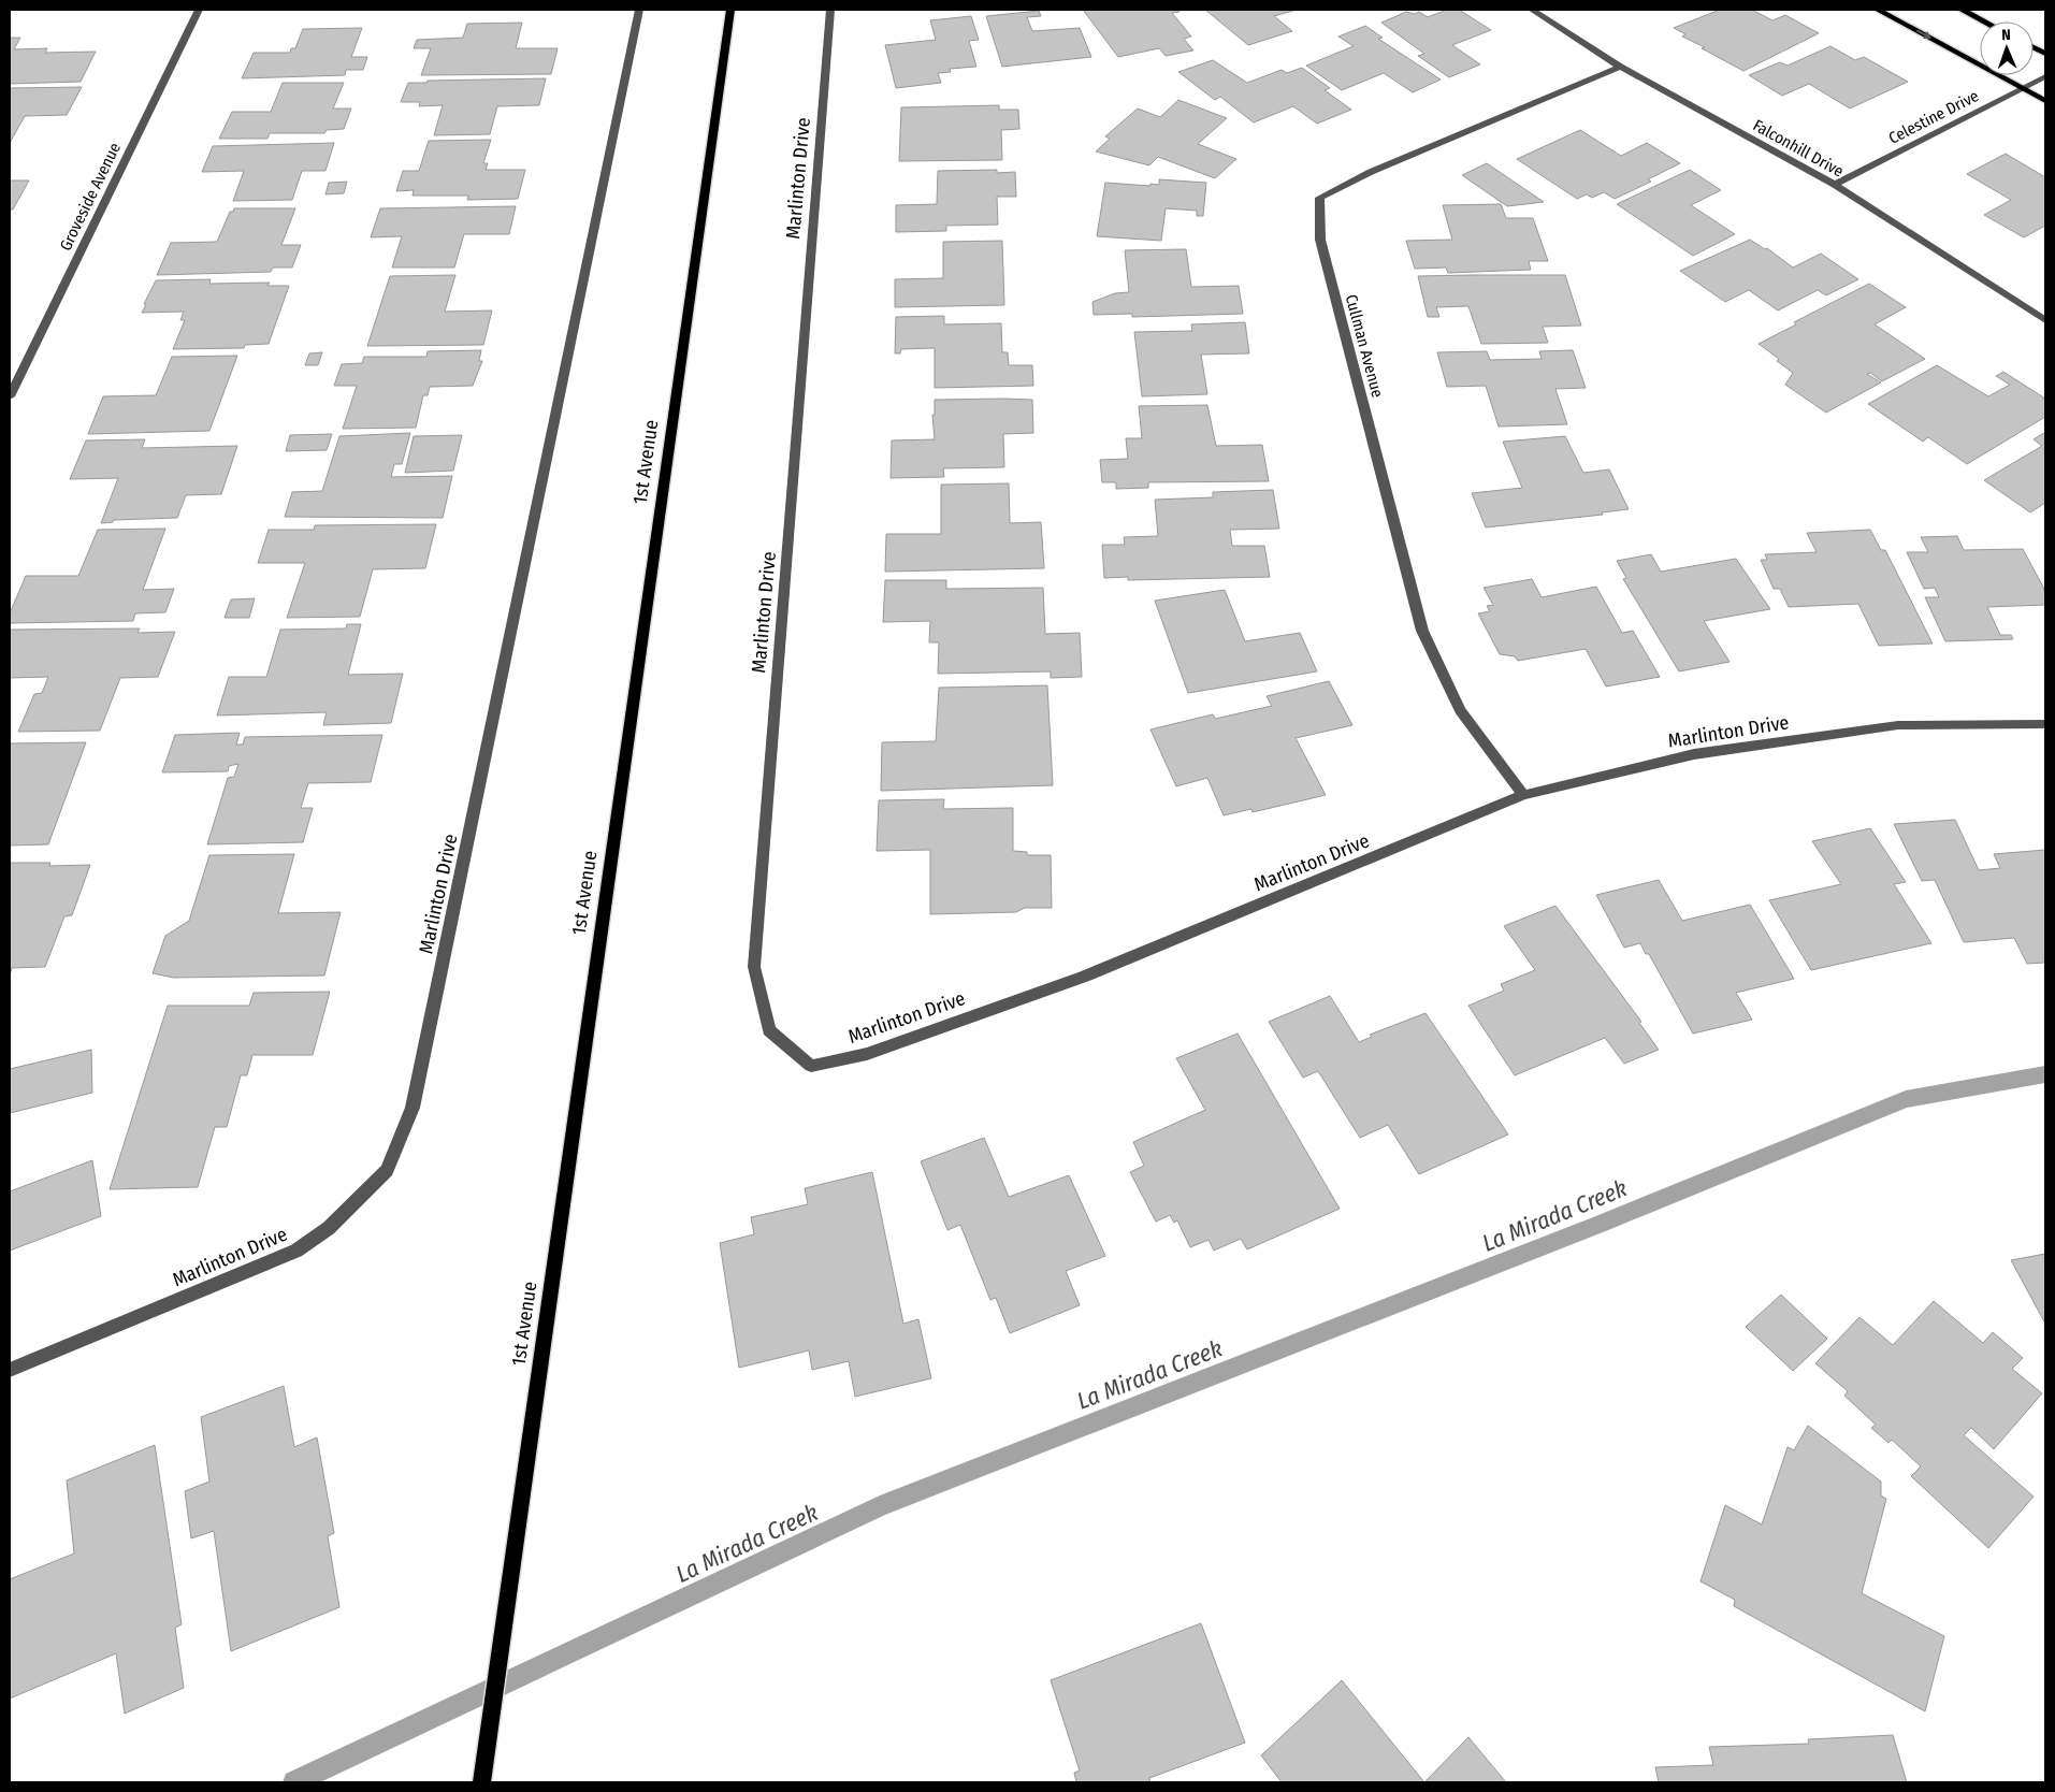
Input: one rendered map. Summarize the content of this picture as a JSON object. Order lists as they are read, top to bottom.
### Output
{
  "streets": {
    "main road": ["1st Avenue"],
    "street": [
      "Celestine Drive",
      "Falconhill Drive",
      "Marlinton Drive",
      "Groveside Avenue",
      "Cullman Avenue"
    ]
  },
  "crossings": [
    ["Celestine Drive", "Falconhill Drive"],
    ["Falconhill Drive", "Cullman Avenue"],
    ["Marlinton Drive", "Cullman Avenue"]
  ],
  "water": ["La Mirada Creek"],
  "north": "top"
}
